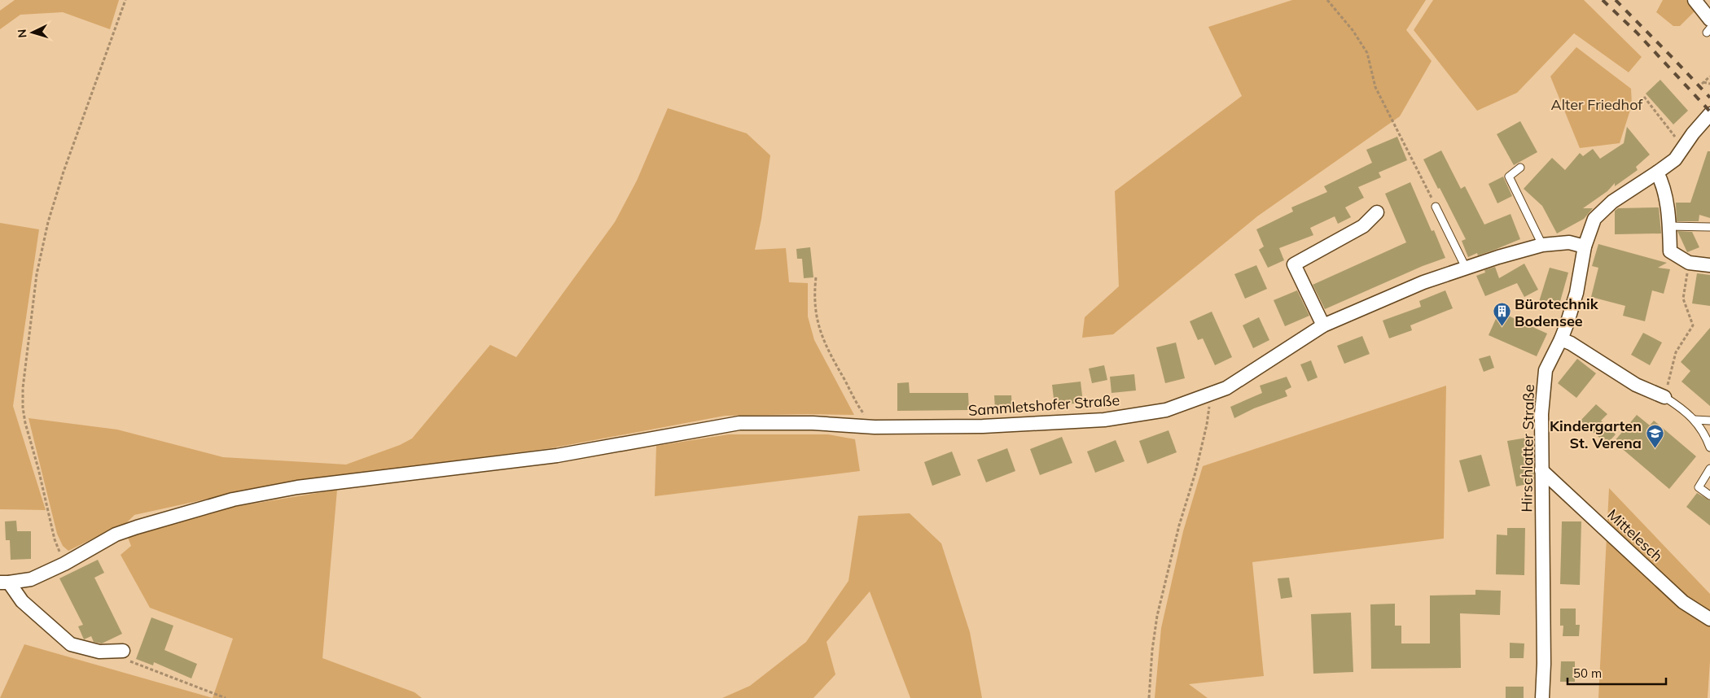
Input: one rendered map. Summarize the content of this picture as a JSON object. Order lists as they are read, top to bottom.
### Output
{
  "streets": {
    "street": ["Sammletshofer Straße", "Hirschlatter Straße", "Mittelesch"]
  },
  "crossings": [
    ["Sammletshofer Straße", "Hirschlatter Straße"],
    ["Hirschlatter Straße", "Mittelesch"]
  ],
  "parks": ["Alter Friedhof"],
  "places": {
    "building": ["Bürotechnik Bodensee"],
    "school or university": ["Kindergarten St. Verena"]
  },
  "scale_bar": "50 m",
  "north": "left"
}
